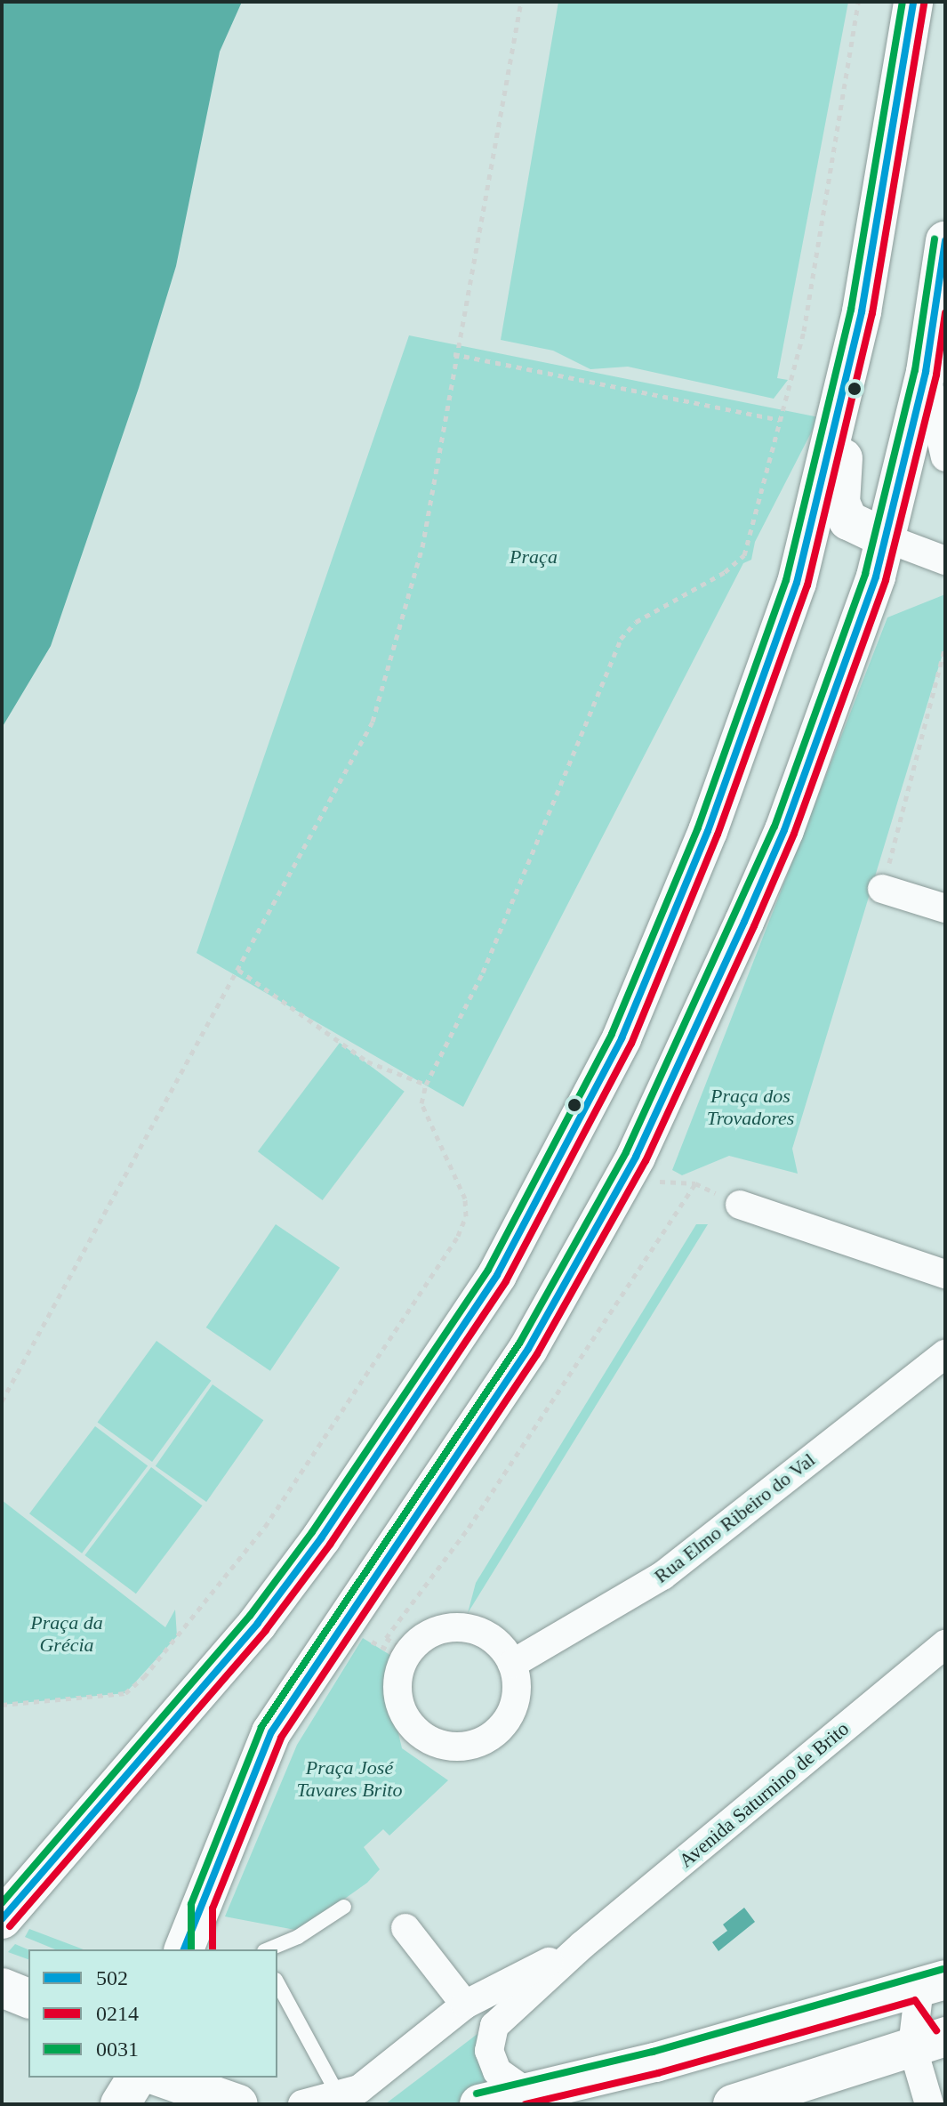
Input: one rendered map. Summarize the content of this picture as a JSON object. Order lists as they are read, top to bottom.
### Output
{
  "streets": {
    "street": ["Rua Elmo Ribeiro do Val", "Avenida Saturnino de Brito"]
  },
  "parks": [
    "Praça",
    "Praça dos Trovadores",
    "Praça da Grécia",
    "Praça José Tavares Brito"
  ],
  "lines": ["transit line 502", "transit line 0031", "transit line 0214"],
  "legend": ["502", "0214", "0031"]
}
